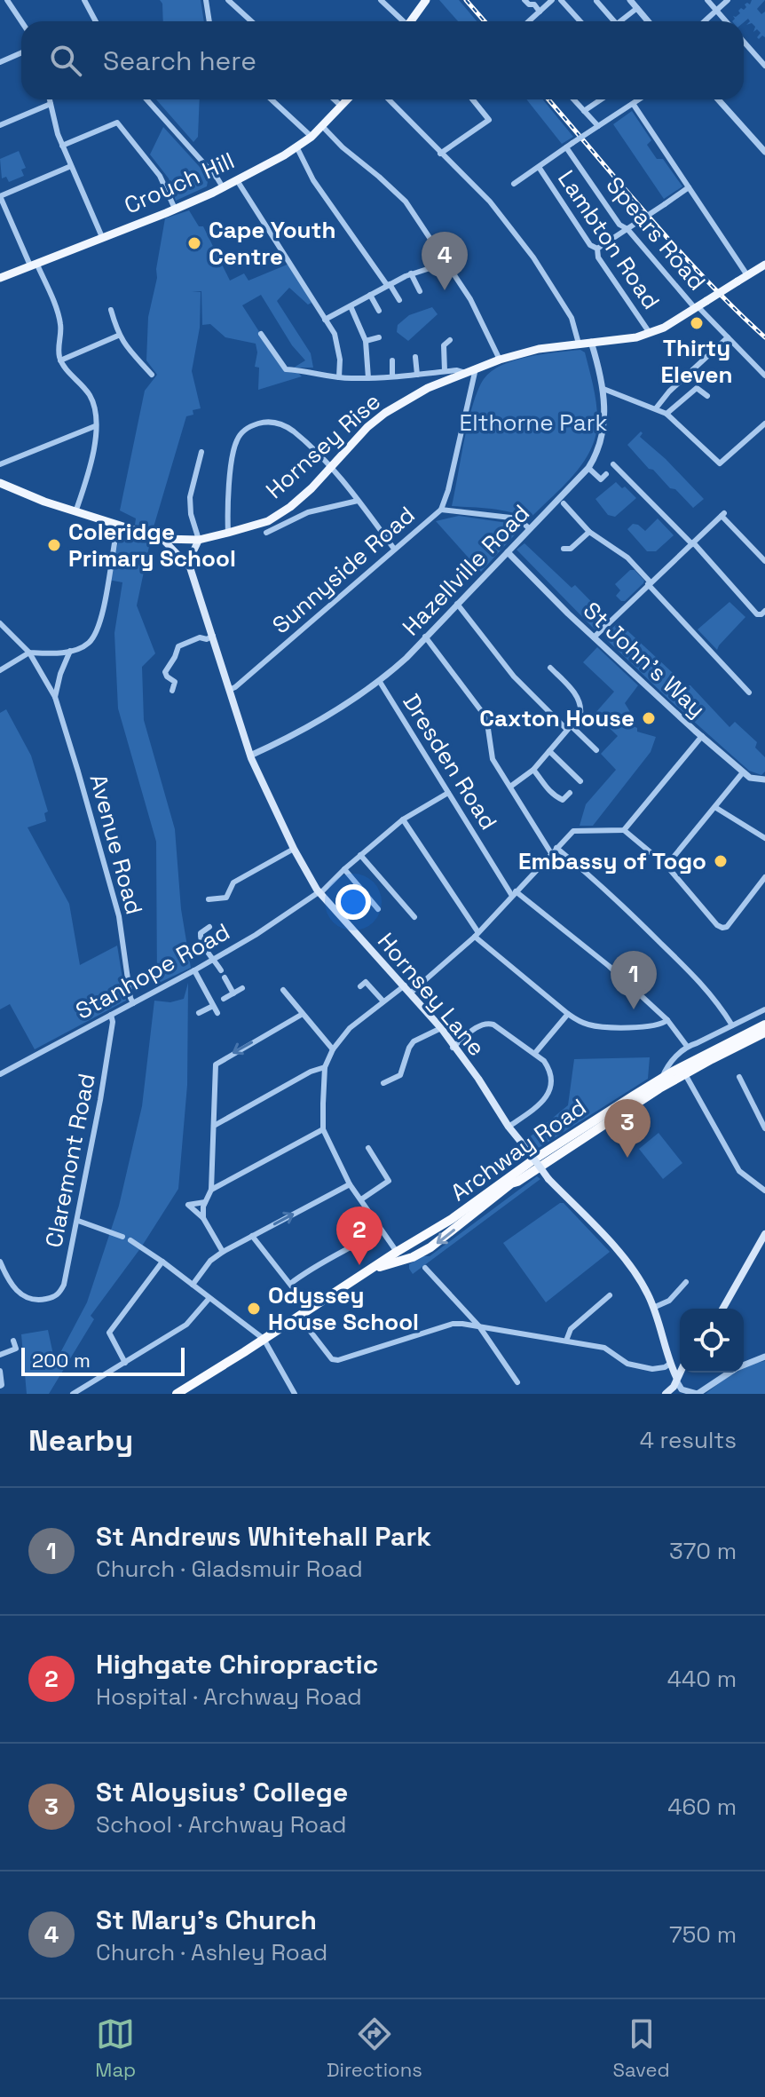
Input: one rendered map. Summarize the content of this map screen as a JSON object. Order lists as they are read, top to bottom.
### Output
{
  "streets": {
    "highway": ["Archway Road"],
    "main road": ["Crouch Hill", "Hornsey Rise", "Hornsey Lane"],
    "street": [
      "Spears Road",
      "Lambton Road",
      "Sunnyside Road",
      "Hazellville Road",
      "St John's Way",
      "Dresden Road",
      "Avenue Road",
      "Stanhope Road",
      "Claremont Road"
    ]
  },
  "crossings": [
    ["Spears Road", "Hornsey Rise"],
    ["Lambton Road", "Hornsey Rise"],
    ["Hornsey Rise", "Hazellville Road"],
    ["Hornsey Rise", "Hornsey Lane"],
    ["Sunnyside Road", "Hazellville Road"],
    ["Sunnyside Road", "Hornsey Lane"],
    ["Hazellville Road", "St John's Way"],
    ["Hazellville Road", "Dresden Road"],
    ["Hazellville Road", "Hornsey Lane"],
    ["Dresden Road", "Stanhope Road"],
    ["Avenue Road", "Stanhope Road"],
    ["Stanhope Road", "Hornsey Lane"],
    ["Stanhope Road", "Claremont Road"]
  ],
  "parks": ["Elthorne Park"],
  "places": [
    "Cape Youth Centre",
    "Thirty Eleven",
    "Coleridge Primary School",
    "Caxton House",
    "Embassy of Togo",
    "Odyssey House School"
  ],
  "scale_bar": "200 m",
  "page": {
    "search": "Search here",
    "pins": [
      "4",
      "1",
      "3",
      "2"
    ],
    "scale": "200 m",
    "heading": ["Nearby", "4 results"],
    "list": [
      {
        "mark": "1",
        "name": "St Andrews Whitehall Park",
        "note": "Church · Gladsmuir Road",
        "value": "370 m"
      },
      {
        "mark": "2",
        "name": "Highgate Chiropractic",
        "note": "Hospital · Archway Road",
        "value": "440 m"
      },
      {
        "mark": "3",
        "name": "St Aloysius' College",
        "note": "School · Archway Road",
        "value": "460 m"
      },
      {
        "mark": "4",
        "name": "St Mary's Church",
        "note": "Church · Ashley Road",
        "value": "750 m"
      }
    ],
    "nav": ["Map", "Directions", "Saved"]
  }
}
